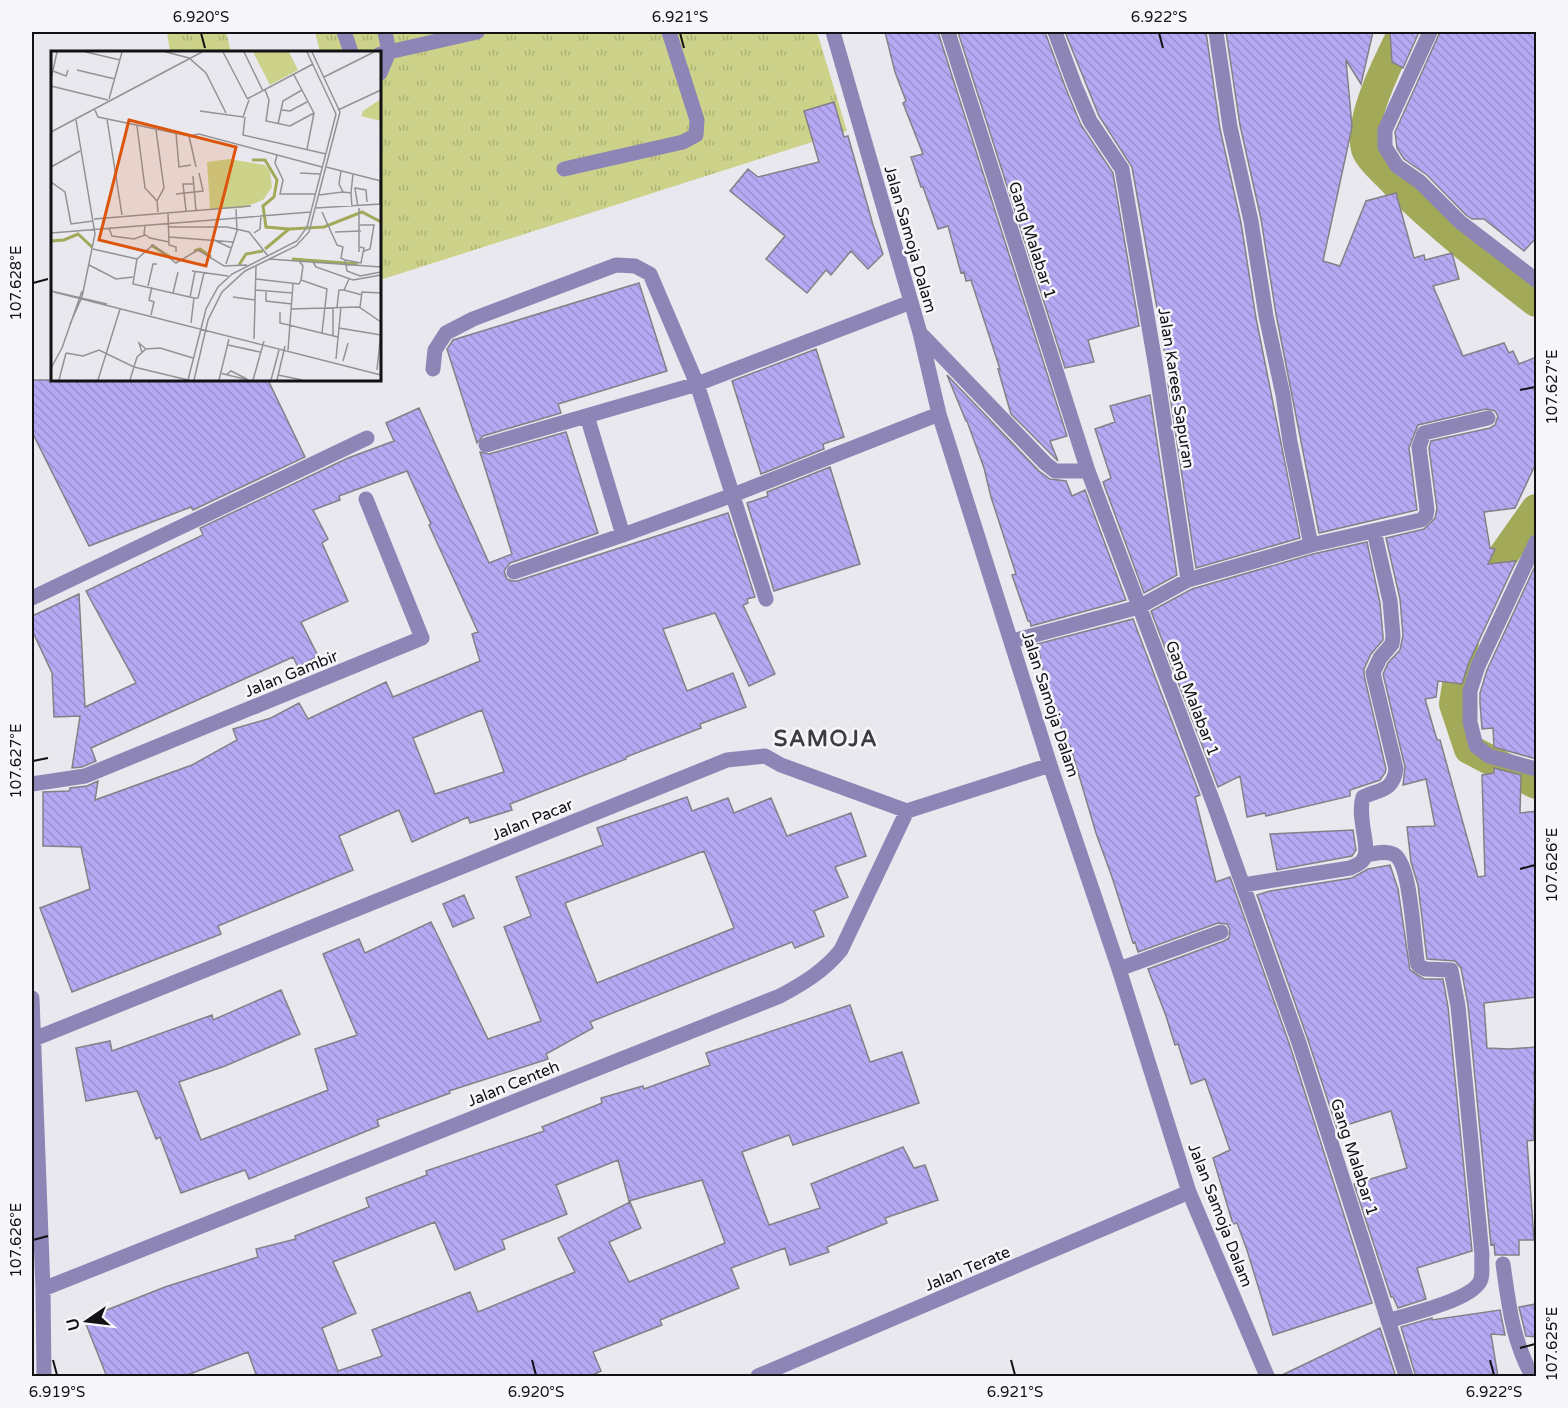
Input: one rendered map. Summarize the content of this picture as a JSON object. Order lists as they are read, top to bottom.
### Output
{
  "streets": {
    "street": [
      "Jalan Samoja Dalam",
      "Gang Malabar 1",
      "Jalan Karees Sapuran",
      "Jalan Gambir",
      "Jalan Pacar",
      "Jalan Centeh",
      "Jalan Terate"
    ]
  },
  "crossings": [
    ["Jalan Samoja Dalam", "Jalan Terate"],
    ["Jalan Pacar", "Jalan Centeh"]
  ],
  "districts": ["SAMOJA"],
  "north": "left",
  "coordinates": [
    "6.920°S",
    "6.921°S",
    "6.922°S",
    "107.628°E",
    "107.627°E",
    "107.626°E",
    "107.625°E",
    "6.919°S"
  ]
}
